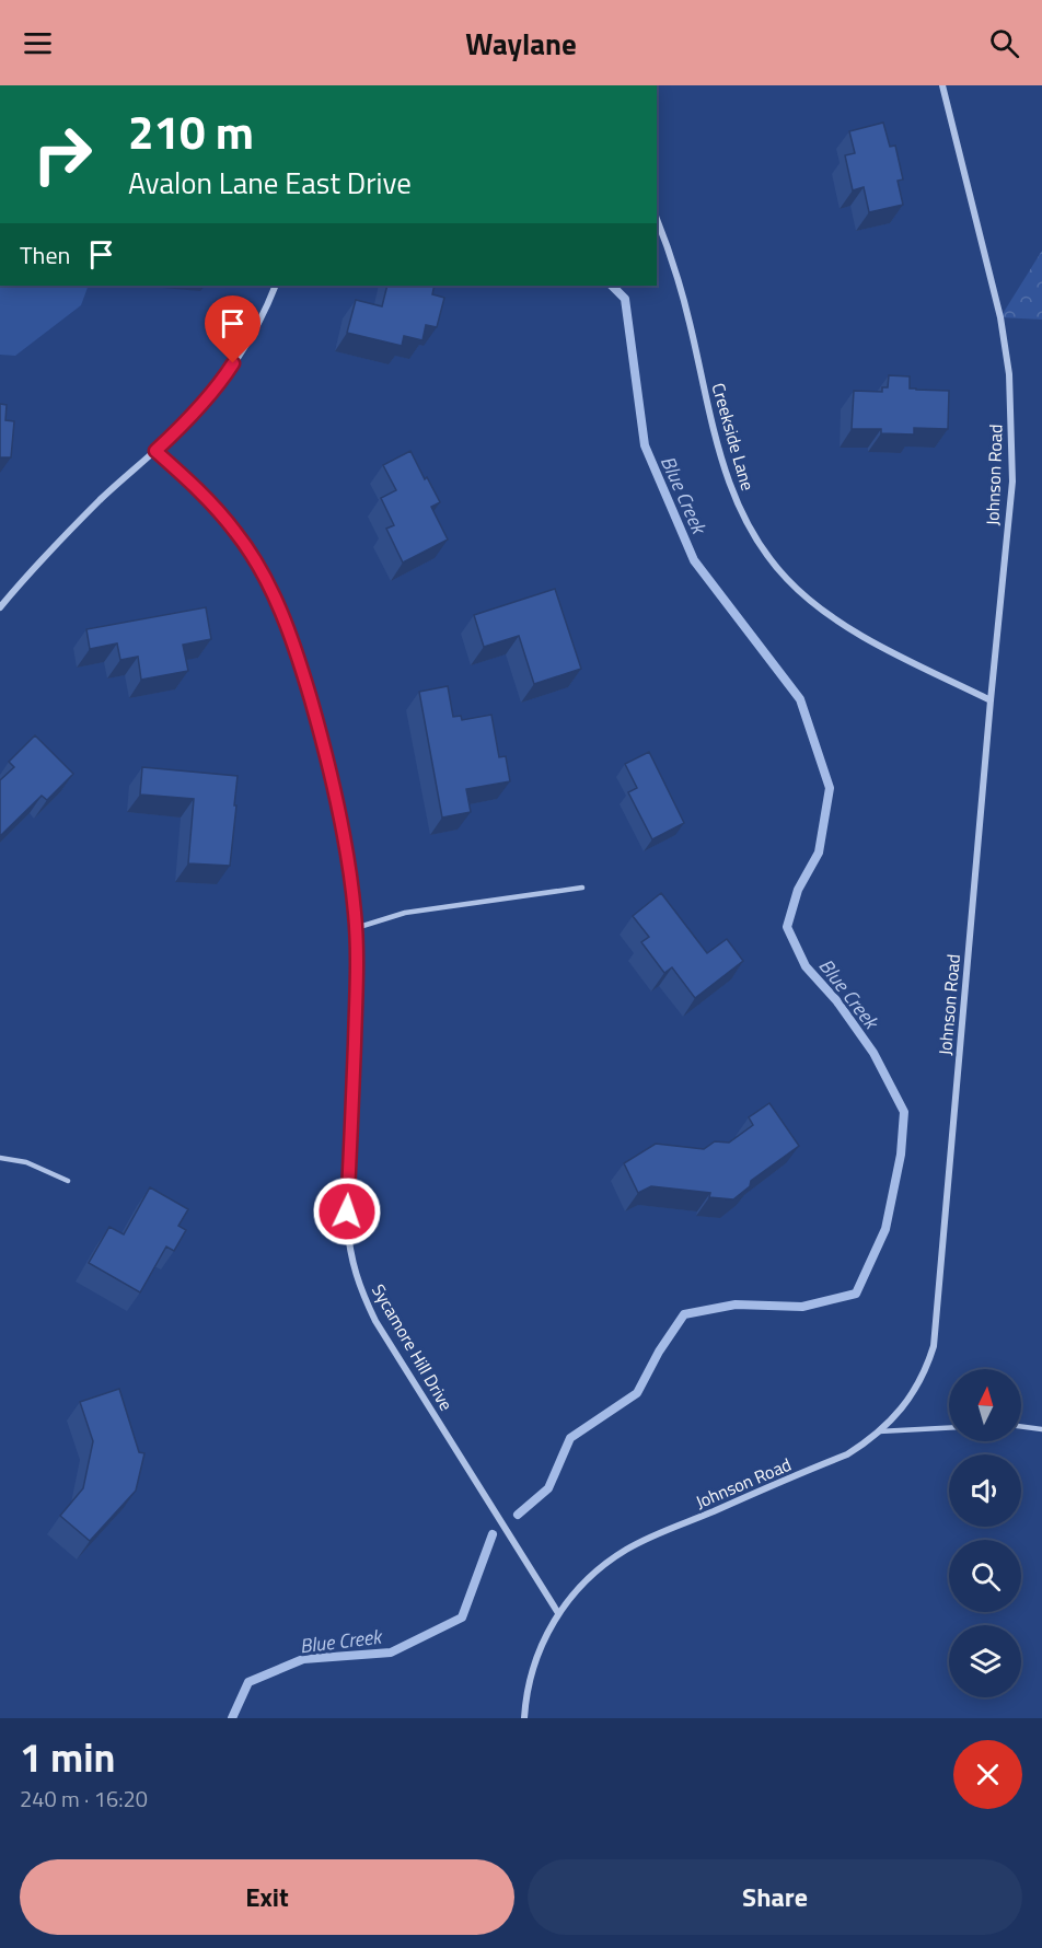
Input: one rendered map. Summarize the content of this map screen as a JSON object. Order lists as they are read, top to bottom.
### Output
{
  "streets": {
    "street": ["Creekside Lane", "Johnson Road", "Sycamore Hill Drive"]
  },
  "crossings": [
    ["Creekside Lane", "Johnson Road"],
    ["Johnson Road", "Sycamore Hill Drive"]
  ],
  "water": ["Blue Creek"],
  "north": "top",
  "page": {
    "header": "Waylane",
    "turn": ["210 m", "Avalon Lane East Drive"],
    "then": "Then",
    "heading": ["1 min", "240 m · 16:20"],
    "buttons": ["Exit", "Share"]
  }
}
